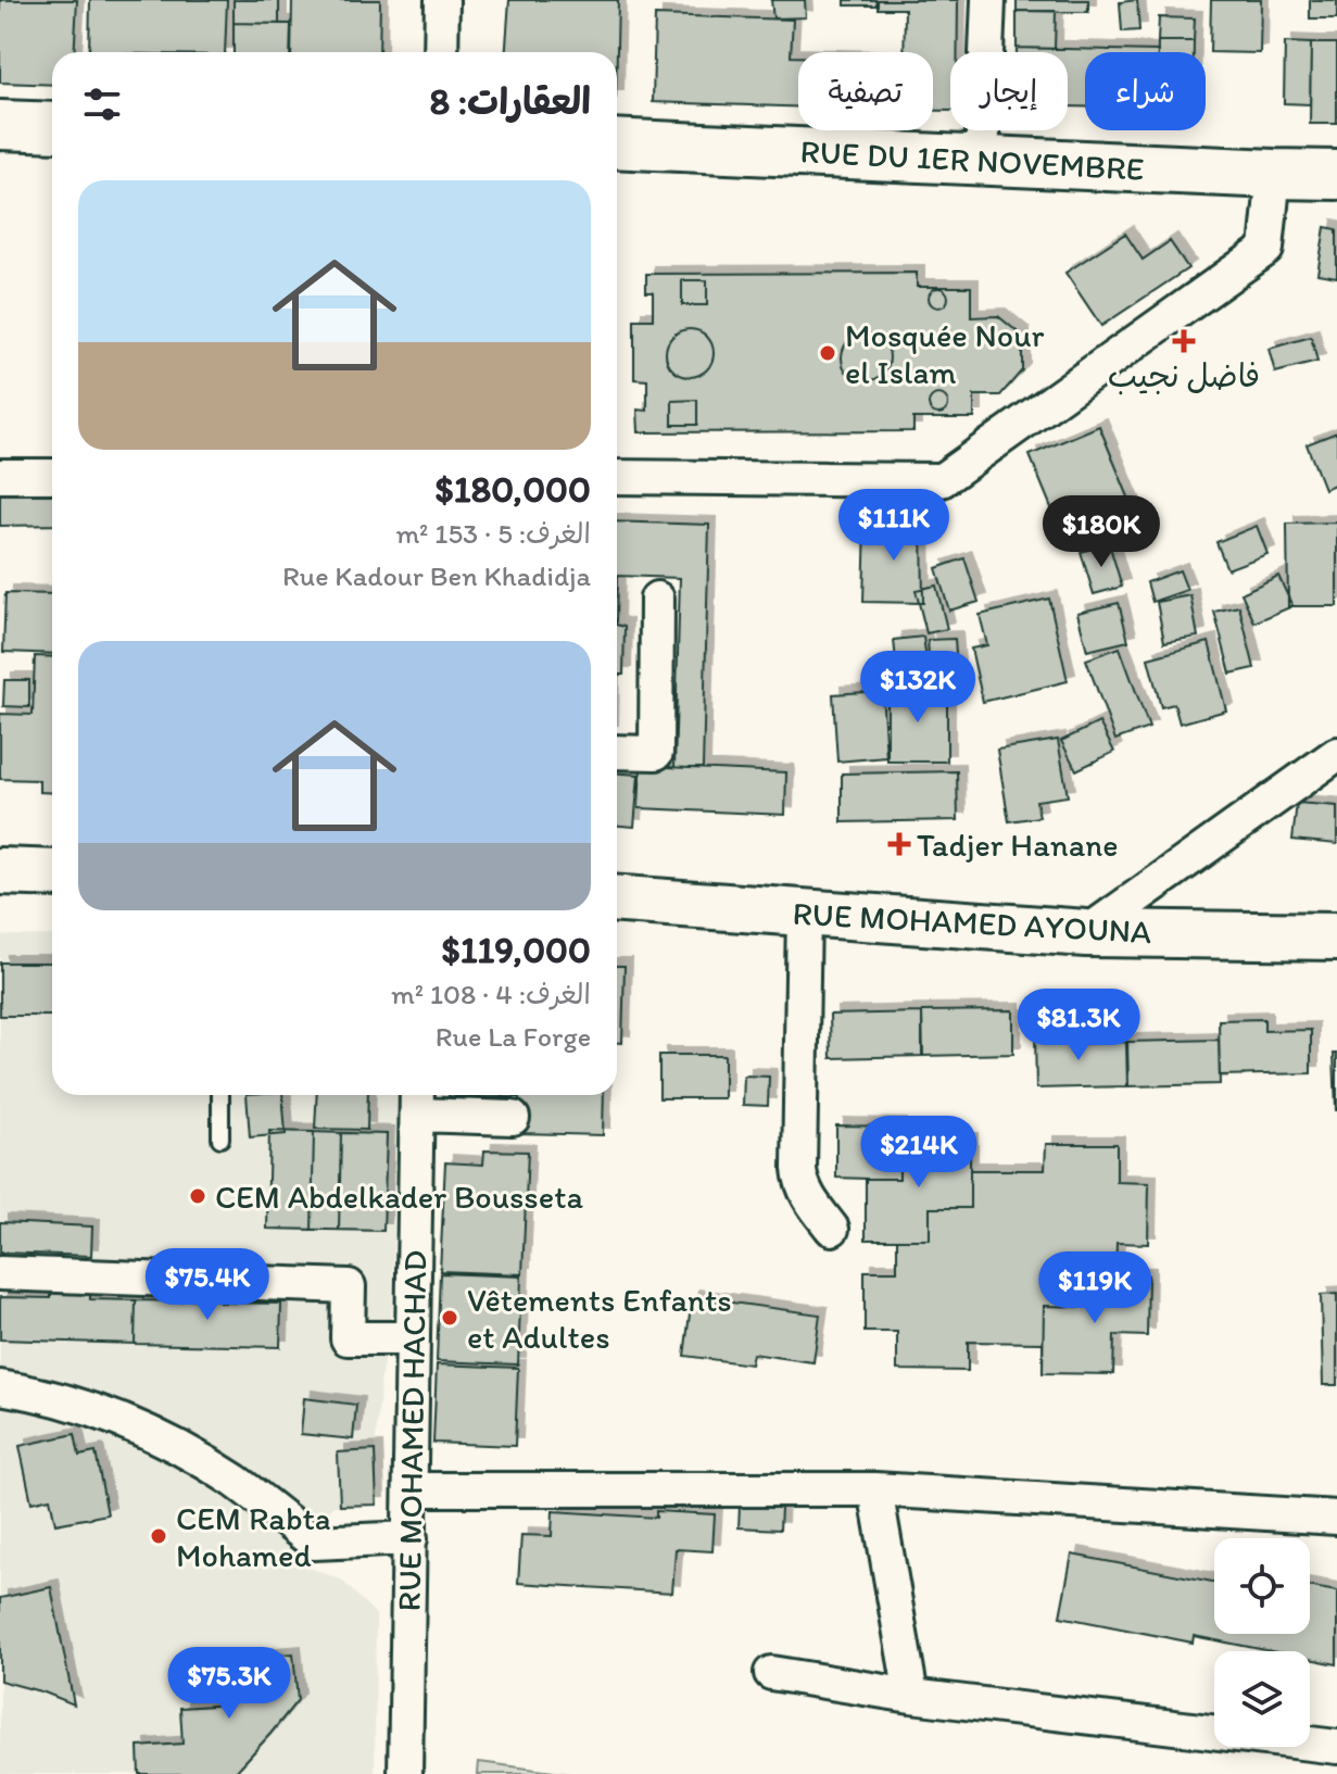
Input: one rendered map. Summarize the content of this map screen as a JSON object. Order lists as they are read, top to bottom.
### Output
{
  "streets": {
    "main road": ["RUE DU 1ER NOVEMBRE", "RUE MOHAMED AYOUNA"],
    "street": ["RUE MOHAMED HACHAD"]
  },
  "places": {
    "health": ["فاضل نجيب", "Tadjer Hanane"],
    "other": [
      "Mosquée Nour el Islam",
      "CEM Abdelkader Bousseta",
      "Vêtements Enfants et Adultes",
      "CEM Rabta Mohamed"
    ]
  },
  "page": {
    "chip": ["شراء", "إيجار", "تصفية"],
    "heading": "العقارات: 8",
    "list": [
      {
        "name": "$180,000",
        "note": "الغرف: 5 · 153 m² · Rue Kadour Ben Khadidja"
      },
      {
        "name": "$119,000",
        "note": "الغرف: 4 · 108 m² · Rue La Forge"
      }
    ],
    "price": [
      "$111K",
      "$180K",
      "$132K",
      "$81.3K",
      "$214K",
      "$75.4K",
      "$119K",
      "$75.3K"
    ]
  }
}
